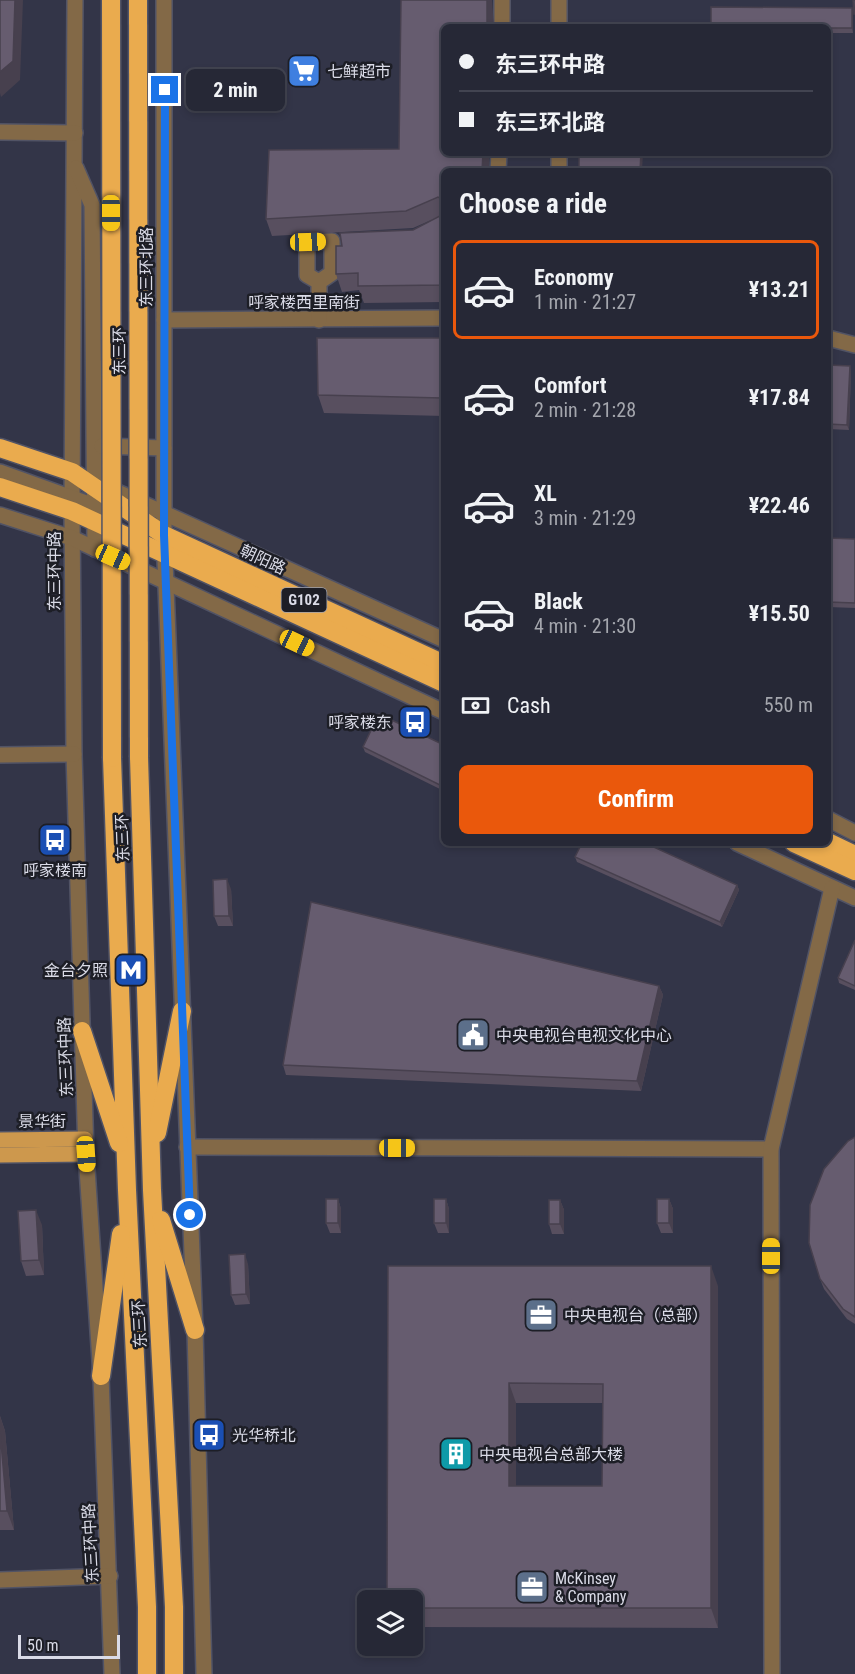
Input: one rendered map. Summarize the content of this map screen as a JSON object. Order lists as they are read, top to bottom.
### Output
{
  "streets": {
    "highway": ["东三环", "朝阳路", "G102"],
    "main road": ["景华街"],
    "street": ["东三环北路", "呼家楼西里南街", "东三环中路"]
  },
  "crossings": [
    ["东三环北路", "呼家楼西里南街"],
    ["东三环北路", "朝阳路"],
    ["东三环北路", "G102"],
    ["朝阳路", "G102"],
    ["东三环中路", "G102"],
    ["东三环中路", "景华街"]
  ],
  "places": {
    "supermarket": ["七鲜超市"],
    "bus stop": ["呼家楼东", "呼家楼南", "光华桥北"],
    "metro station": ["金台夕照"],
    "public building": ["中央电视台电视文化中心"],
    "office": ["中央电视台（总部）", "McKinsey & Company"],
    "building": ["中央电视台总部大楼"]
  },
  "scale_bar": "50 m",
  "page": {
    "banner": ["东三环中路", "东三环北路"],
    "bubble": "2 min",
    "heading": "Choose a ride",
    "list": [
      {
        "name": "Economy",
        "note": "1 min · 21:27",
        "value": "¥13.21"
      },
      {
        "name": "Comfort",
        "note": "2 min · 21:28",
        "value": "¥17.84"
      },
      {
        "name": "XL",
        "note": "3 min · 21:29",
        "value": "¥22.46"
      },
      {
        "name": "Black",
        "note": "4 min · 21:30",
        "value": "¥15.50"
      }
    ],
    "pay": ["Cash", "550 m"],
    "buttons": "Confirm",
    "scale": "50 m"
  }
}
